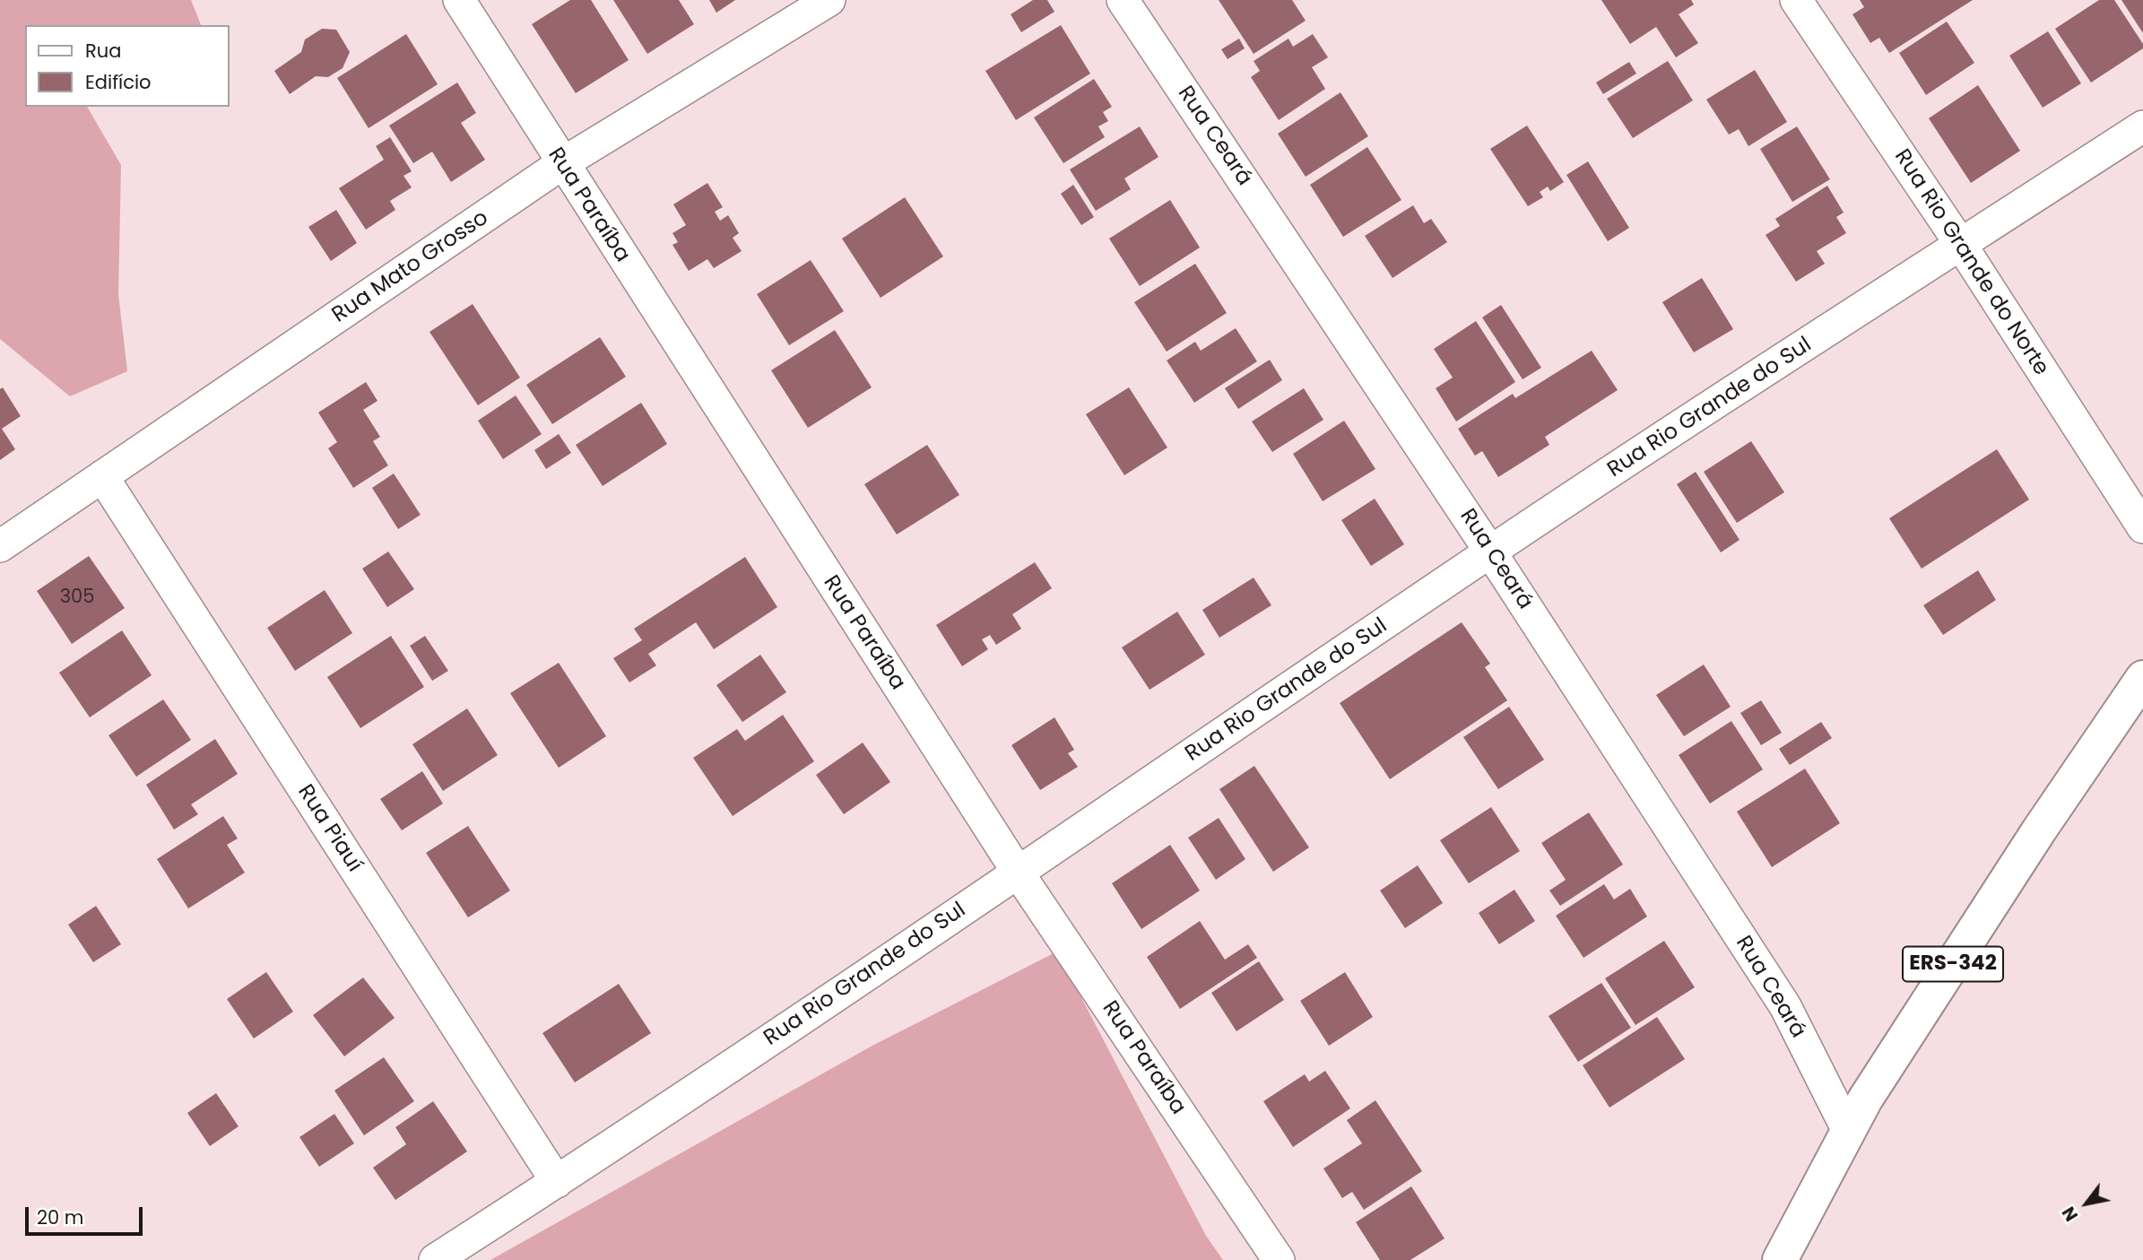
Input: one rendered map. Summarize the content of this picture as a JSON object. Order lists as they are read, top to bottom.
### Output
{
  "streets": {
    "main road": ["ERS-342"],
    "street": [
      "Rua Ceará",
      "Rua Paraíba",
      "Rua Rio Grande do Norte",
      "Rua Mato Grosso",
      "Rua Rio Grande do Sul",
      "Rua Piauí"
    ]
  },
  "crossings": [
    ["Rua Ceará", "Rua Rio Grande do Sul"],
    ["Rua Ceará", "ERS-342"],
    ["Rua Paraíba", "Rua Mato Grosso"],
    ["Rua Paraíba", "Rua Rio Grande do Sul"],
    ["Rua Rio Grande do Norte", "Rua Rio Grande do Sul"],
    ["Rua Mato Grosso", "Rua Piauí"],
    ["Rua Rio Grande do Sul", "Rua Piauí"]
  ],
  "house_numbers": ["305"],
  "legend": ["Rua", "Edifício"],
  "scale_bar": "20 m",
  "north": "bottom left"
}
